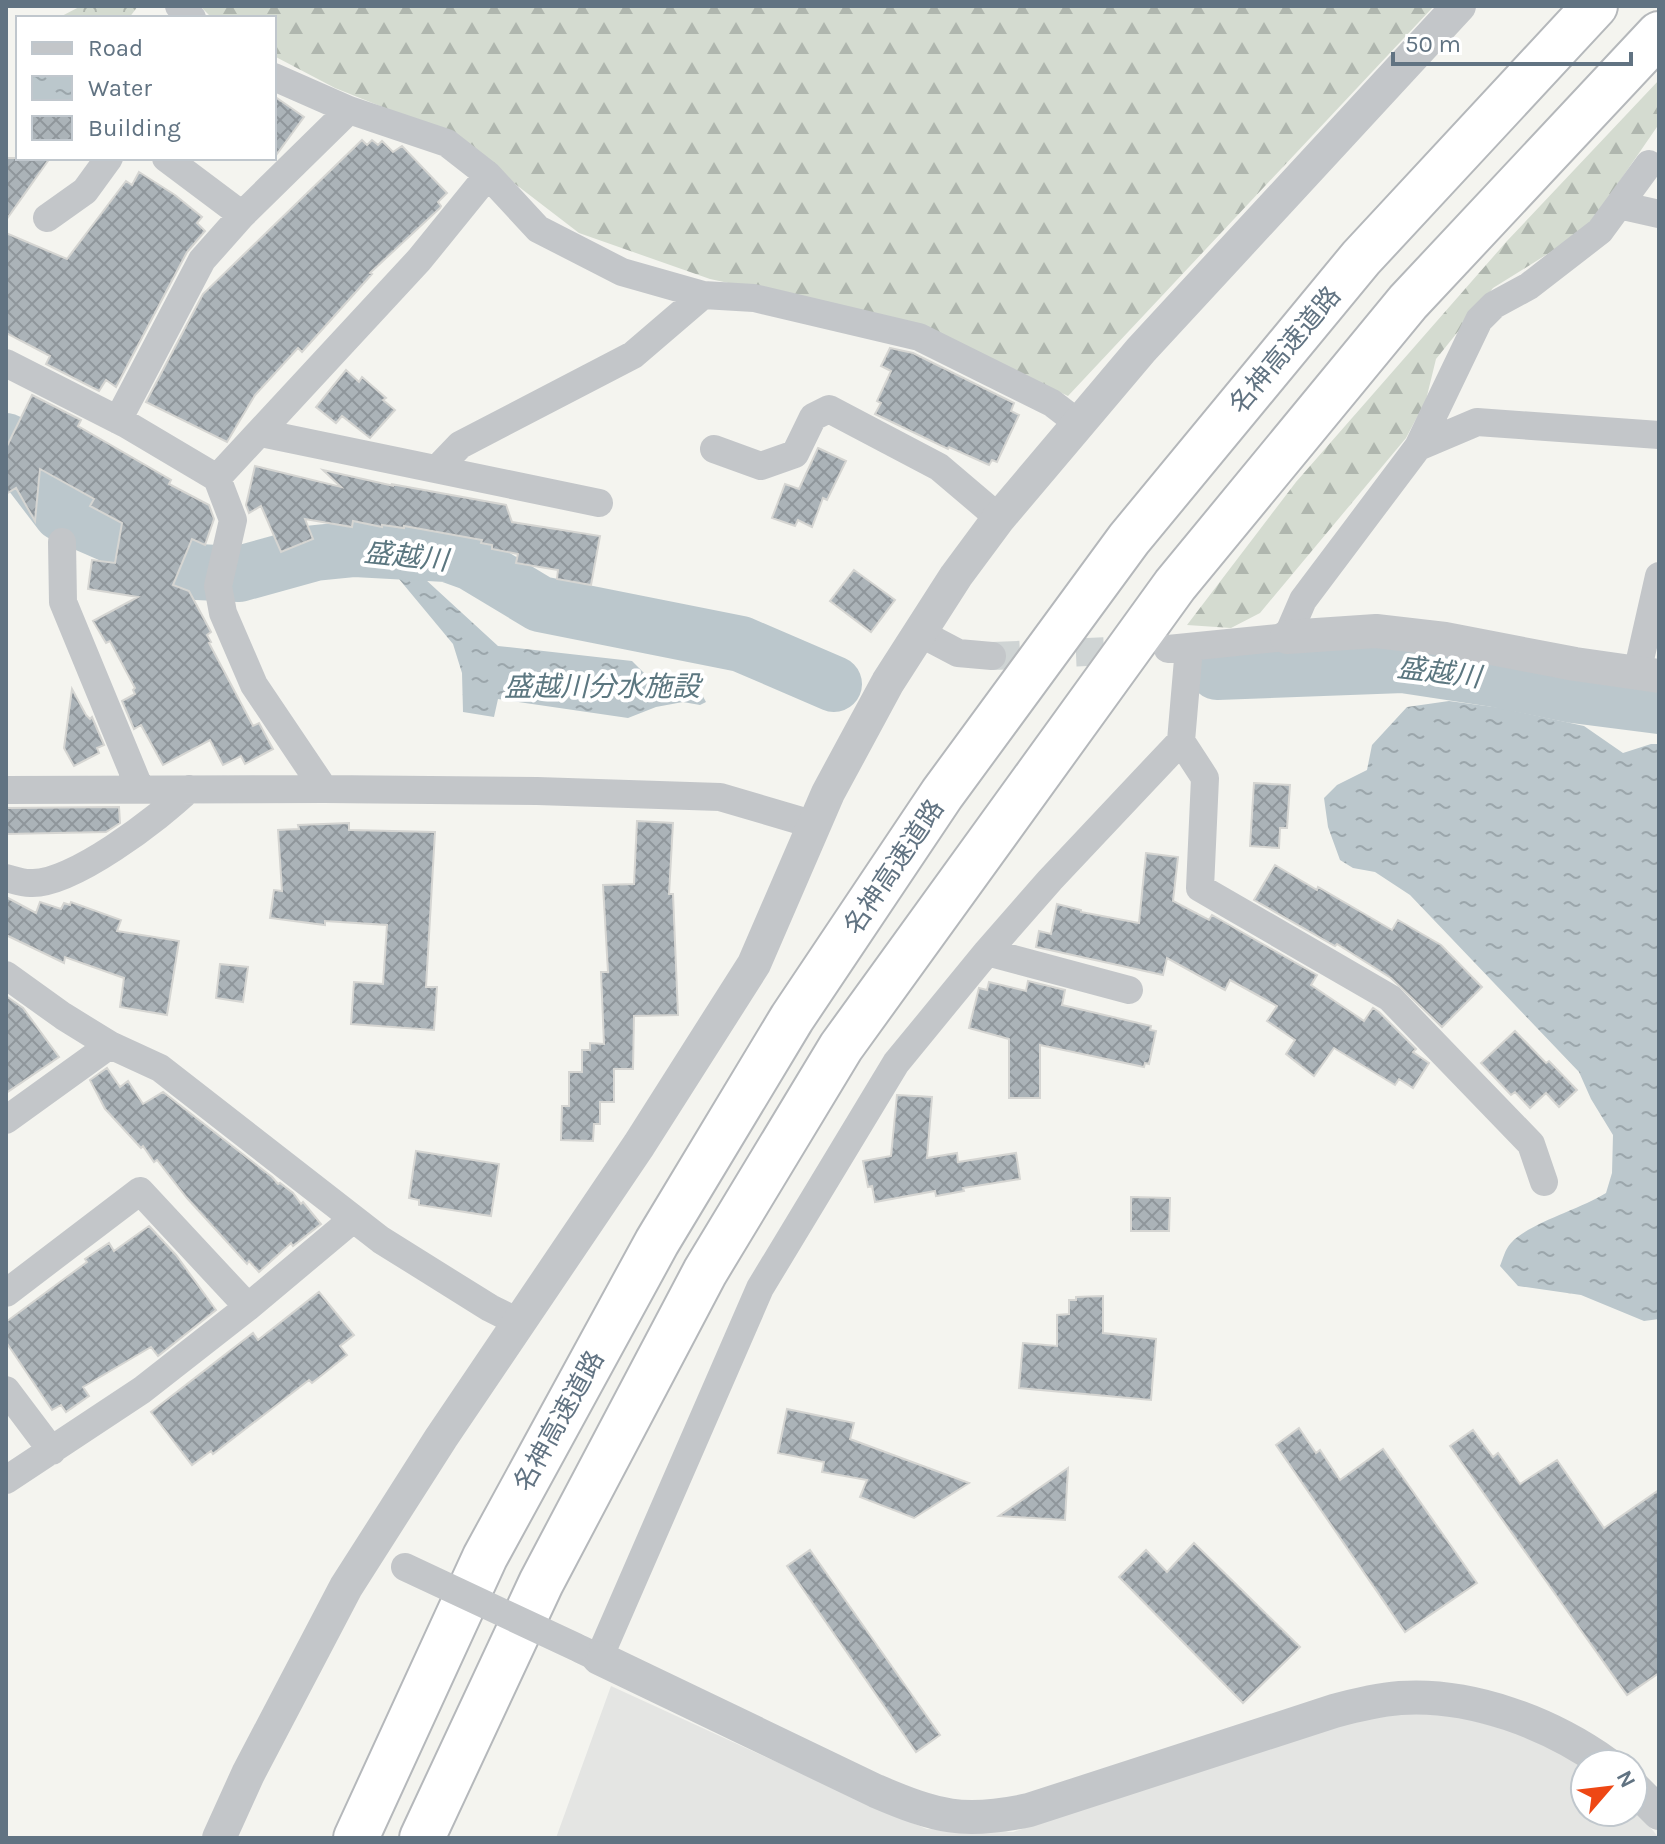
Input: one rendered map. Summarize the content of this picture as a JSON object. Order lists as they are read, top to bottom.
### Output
{
  "streets": {
    "highway": ["名神高速道路"]
  },
  "water": ["盛越川", "盛越川分水施設"],
  "legend": ["Road", "Water", "Building"],
  "scale_bar": "50 m",
  "north": "top right"
}
